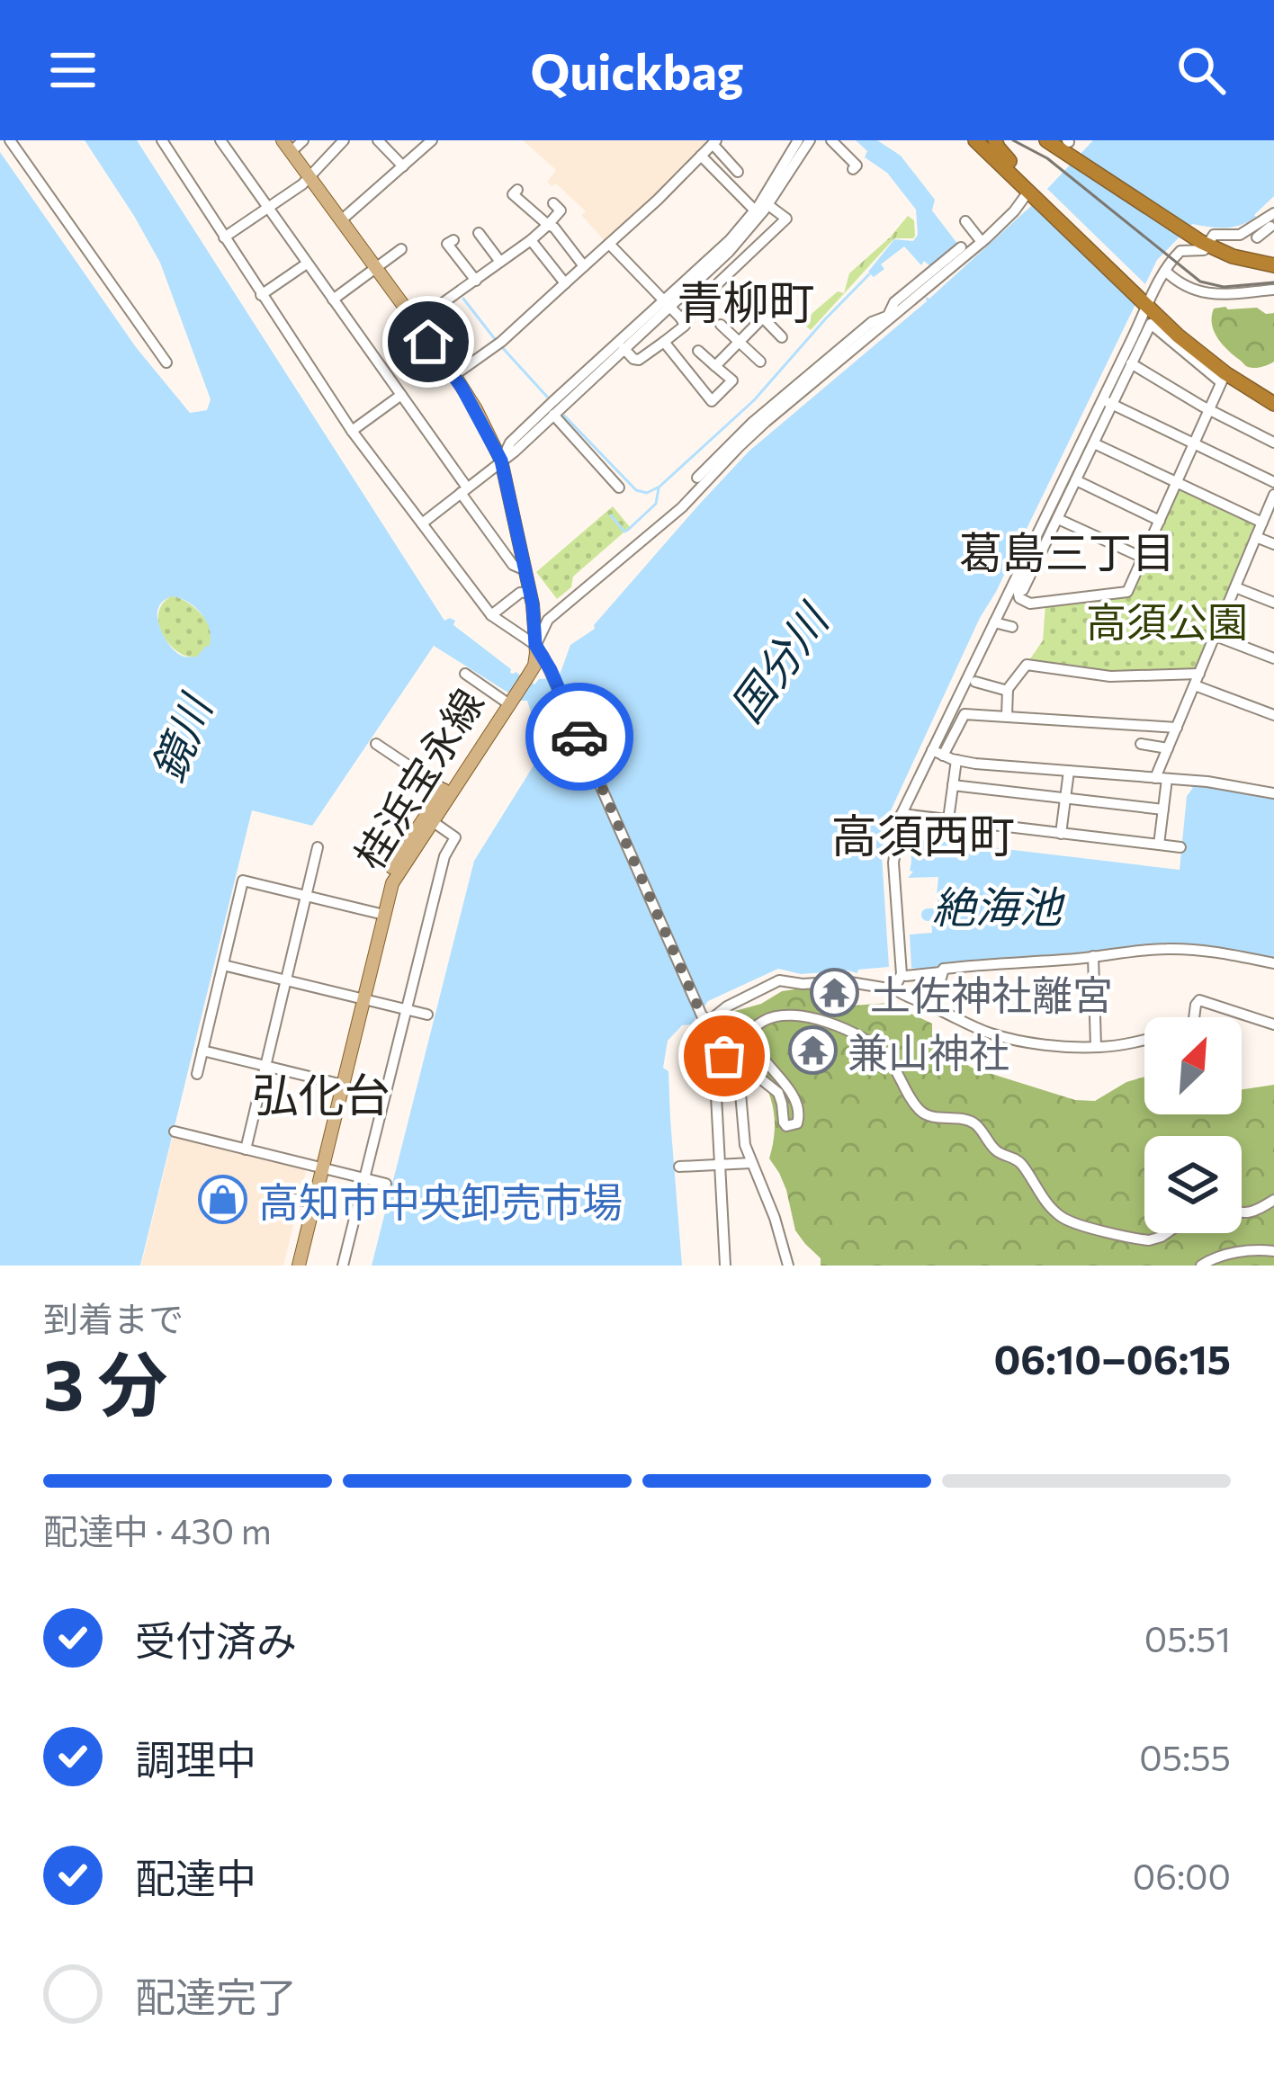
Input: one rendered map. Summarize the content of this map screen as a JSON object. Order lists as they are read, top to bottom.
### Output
{
  "streets": {
    "main road": ["桂浜宝永線"]
  },
  "districts": [
    "青柳町",
    "葛島三丁目",
    "高須西町",
    "弘化台"
  ],
  "water": ["国分川", "鏡川", "絶海池"],
  "parks": ["高須公園"],
  "places": {
    "temple": ["土佐神社離宮", "兼山神社"],
    "shop": ["高知市中央卸売市場"]
  },
  "north": "top right",
  "page": {
    "header": "Quickbag",
    "heading": ["3 分", "到着まで", "06:10–06:15"],
    "bar": "配達中 · 430 m",
    "list": [
      ["受付済み", "05:51"],
      ["調理中", "05:55"],
      ["配達中", "06:00"],
      "配達完了"
    ]
  }
}
